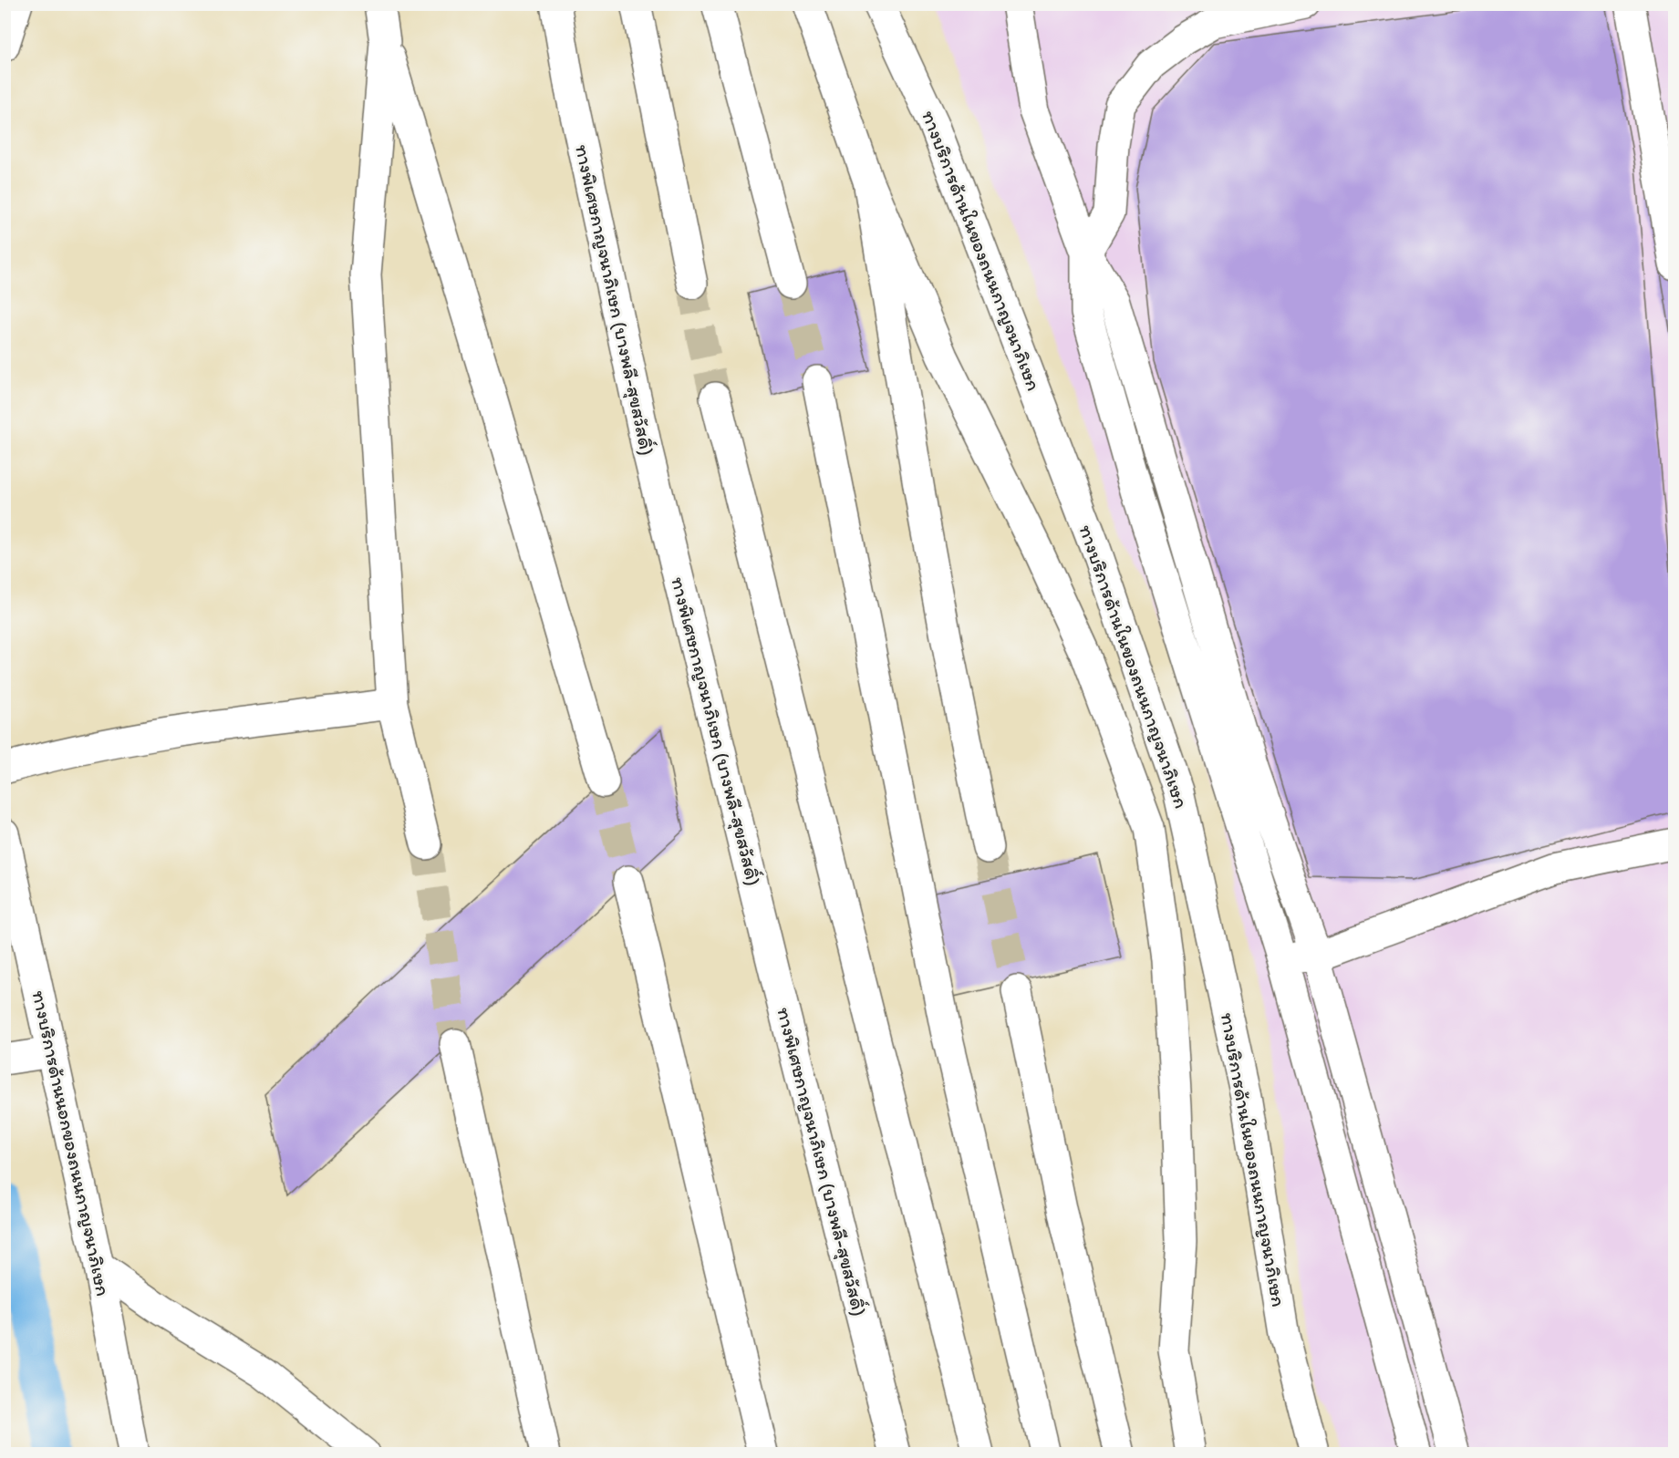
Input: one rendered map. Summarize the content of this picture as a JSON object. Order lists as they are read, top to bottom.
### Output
{
  "streets": {
    "main road": ["ทางบริการด้านในของถนนกาญจนาภิเษก", "ทางพิเศษกาญจนาภิเษก (บางพลี-สุขสวัสดิ์)", "ทางบริการด้านนอกของถนนกาญจนาภิเษก"]
  }
}
